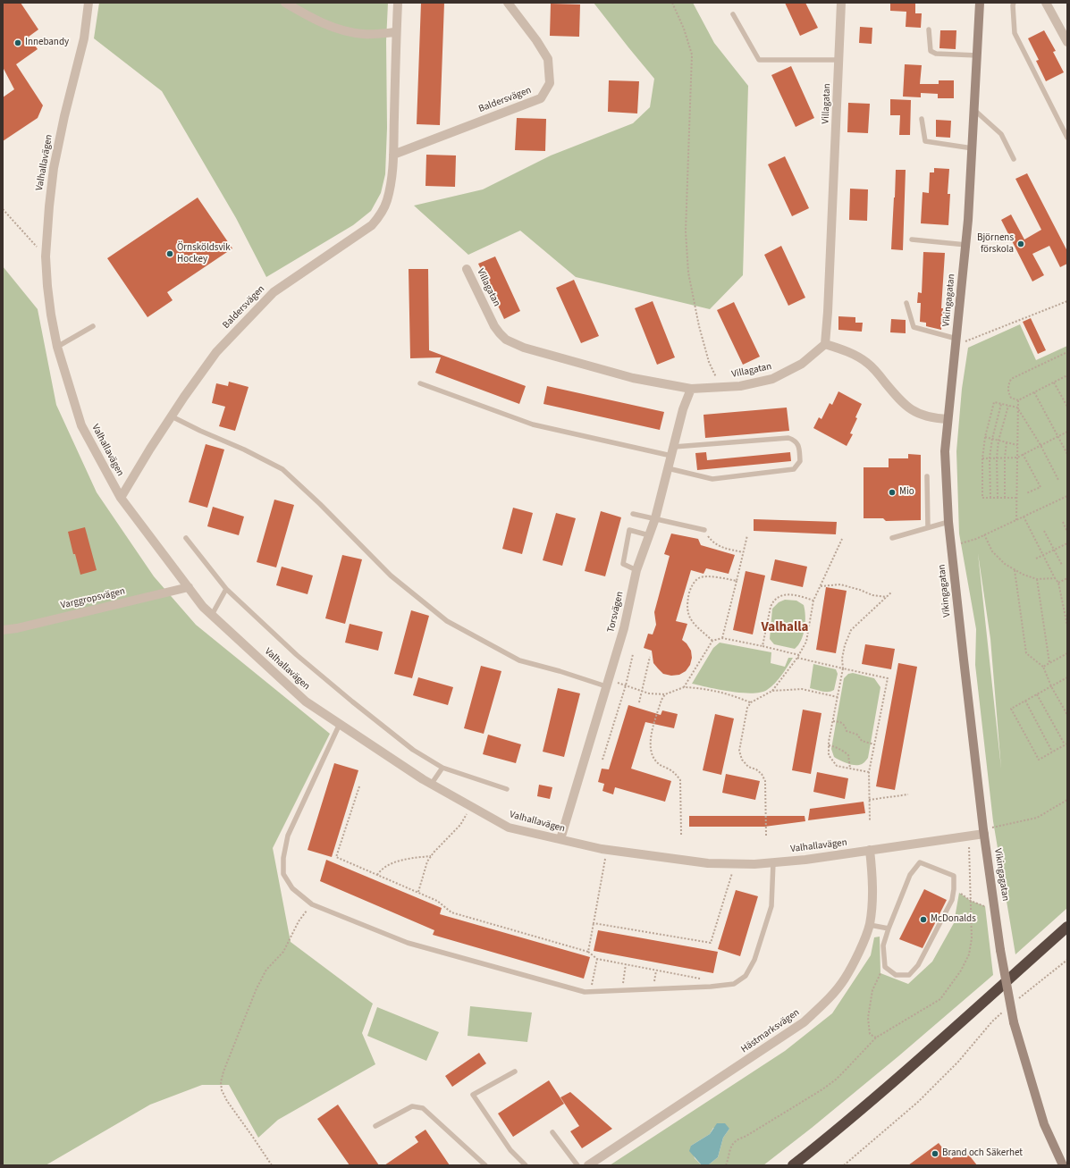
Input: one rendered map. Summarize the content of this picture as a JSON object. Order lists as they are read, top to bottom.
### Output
{
  "streets": {
    "street": [
      "Baldersvägen",
      "Villagatan",
      "Valhallavägen",
      "Vikingagatan",
      "Varggropsvägen",
      "Torsvägen",
      "Hästmarksvägen"
    ]
  },
  "crossings": [
    ["Baldersvägen", "Valhallavägen"],
    ["Villagatan", "Torsvägen"],
    ["Valhallavägen", "Vikingagatan"],
    ["Valhallavägen", "Varggropsvägen"],
    ["Valhallavägen", "Torsvägen"],
    ["Valhallavägen", "Hästmarksvägen"]
  ],
  "districts": ["Valhalla"],
  "places": [
    "Innebandy",
    "Björnens förskola",
    "Örnsköldsvik Hockey",
    "Mio",
    "McDonalds",
    "Brand och Säkerhet"
  ]
}
